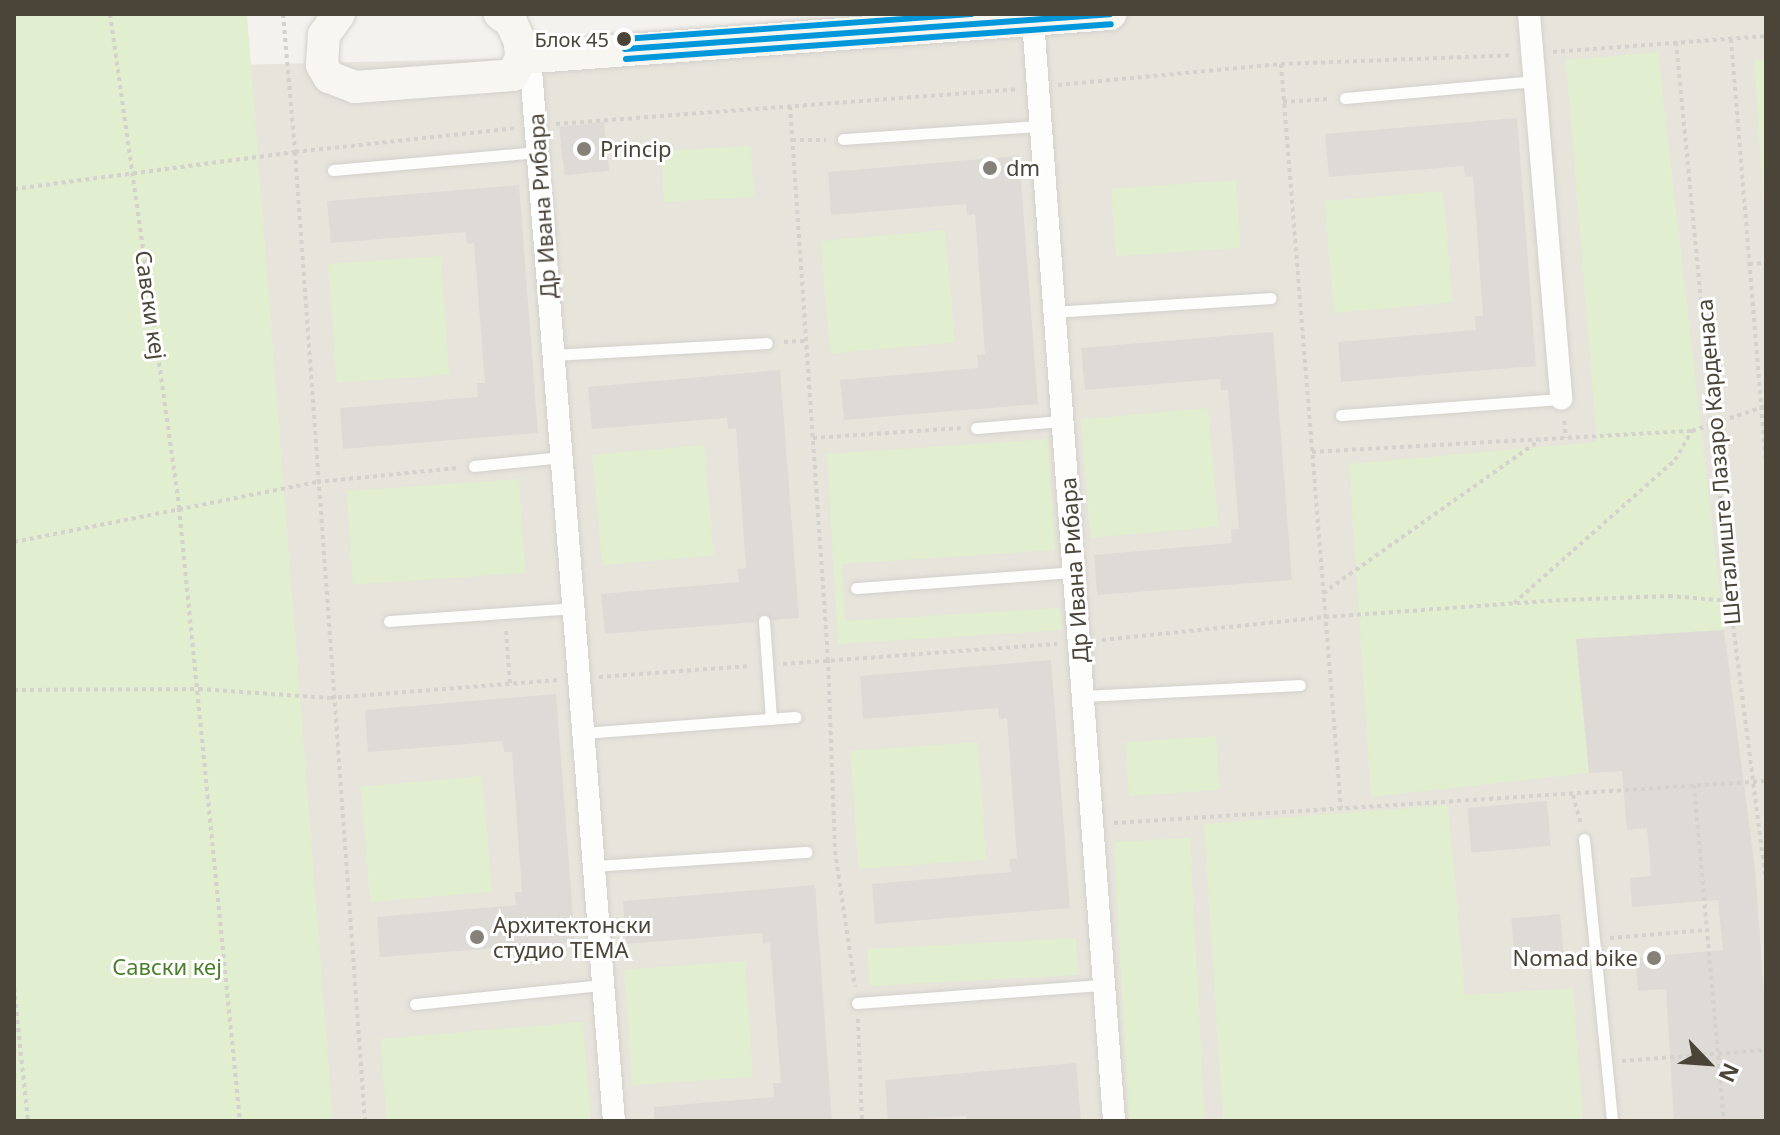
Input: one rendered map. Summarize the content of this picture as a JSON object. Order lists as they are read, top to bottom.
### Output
{
  "streets": {
    "street": ["Др Ивана Рибара"],
    "path": ["Савски кеј", "Шеталиште Лазаро Карденаса"]
  },
  "parks": ["Савски кеј"],
  "places": [
    "Блок 45",
    "Princip",
    "dm",
    "Архитектонски студио ТЕМА",
    "Nomad bike"
  ],
  "north": "bottom right"
}
